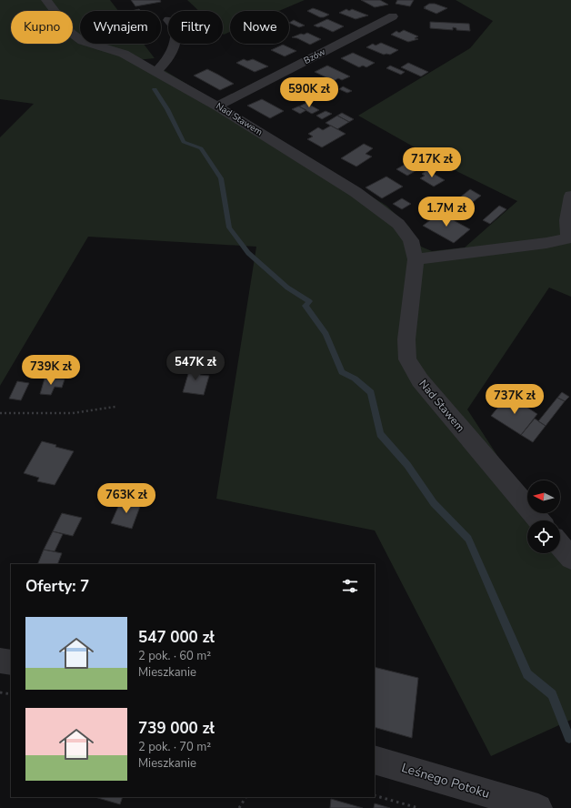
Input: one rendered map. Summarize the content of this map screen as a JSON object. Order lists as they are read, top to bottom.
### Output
{
  "streets": {
    "street": ["Bzów", "Nad Stawem", "Leśnego Potoku"]
  },
  "crossings": [
    ["Bzów", "Nad Stawem"]
  ],
  "north": "left",
  "page": {
    "chip": [
      "Kupno",
      "Wynajem",
      "Filtry",
      "Nowe"
    ],
    "price": [
      "590K zł",
      "717K zł",
      "1.7M zł",
      "547K zł",
      "739K zł",
      "737K zł",
      "763K zł"
    ],
    "heading": "Oferty: 7",
    "list": [
      {
        "name": "547 000 zł",
        "note": "2 pok. · 60 m² · Mieszkanie"
      },
      {
        "name": "739 000 zł",
        "note": "2 pok. · 70 m² · Mieszkanie"
      }
    ]
  }
}
